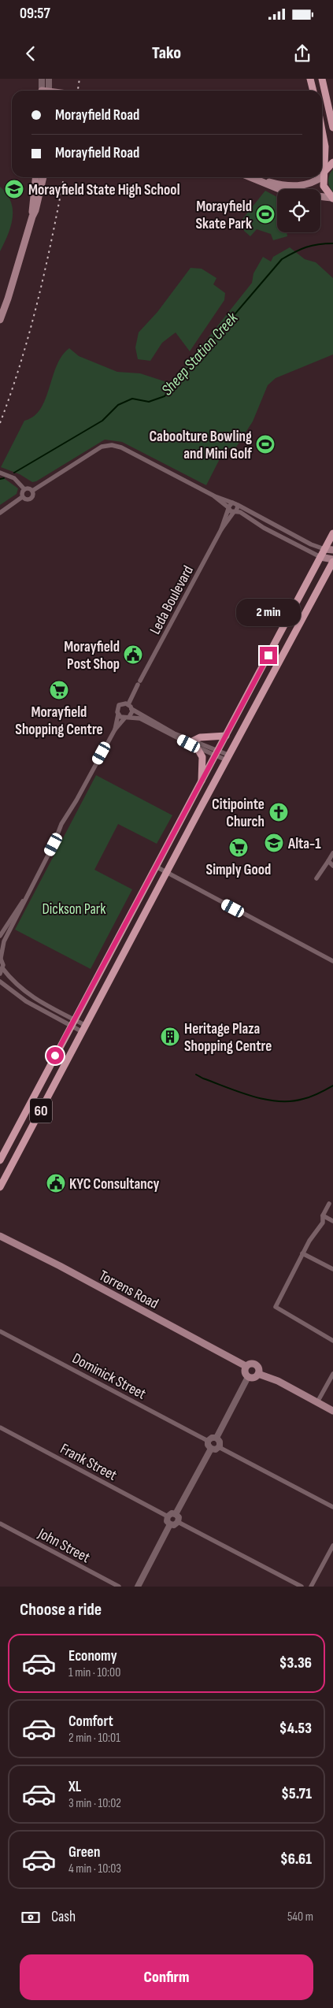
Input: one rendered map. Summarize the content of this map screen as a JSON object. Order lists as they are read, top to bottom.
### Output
{
  "streets": {
    "main road": ["60", "Torrens Road"],
    "street": [
      "Leda Boulevard",
      "Dominick Street",
      "Frank Street",
      "John Street"
    ]
  },
  "water": ["Sheep Station Creek"],
  "parks": ["Dickson Park"],
  "places": {
    "school or university": ["Morayfield State High School", "Alta-1"],
    "sports": ["Morayfield Skate Park", "Caboolture Bowling and Mini Golf"],
    "public building": ["Morayfield Post Shop", "KYC Consultancy"],
    "supermarket": ["Morayfield Shopping Centre", "Simply Good"],
    "church": ["Citipointe Church"],
    "building": ["Heritage Plaza Shopping Centre"]
  },
  "page": {
    "status": "09:57",
    "header": "Tako",
    "banner": ["Morayfield Road", "Morayfield Road"],
    "bubble": "2 min",
    "heading": "Choose a ride",
    "list": [
      {
        "name": "Economy",
        "note": "1 min · 10:00",
        "value": "$3.36"
      },
      {
        "name": "Comfort",
        "note": "2 min · 10:01",
        "value": "$4.53"
      },
      {
        "name": "XL",
        "note": "3 min · 10:02",
        "value": "$5.71"
      },
      {
        "name": "Green",
        "note": "4 min · 10:03",
        "value": "$6.61"
      }
    ],
    "pay": ["Cash", "540 m"],
    "buttons": "Confirm"
  }
}
